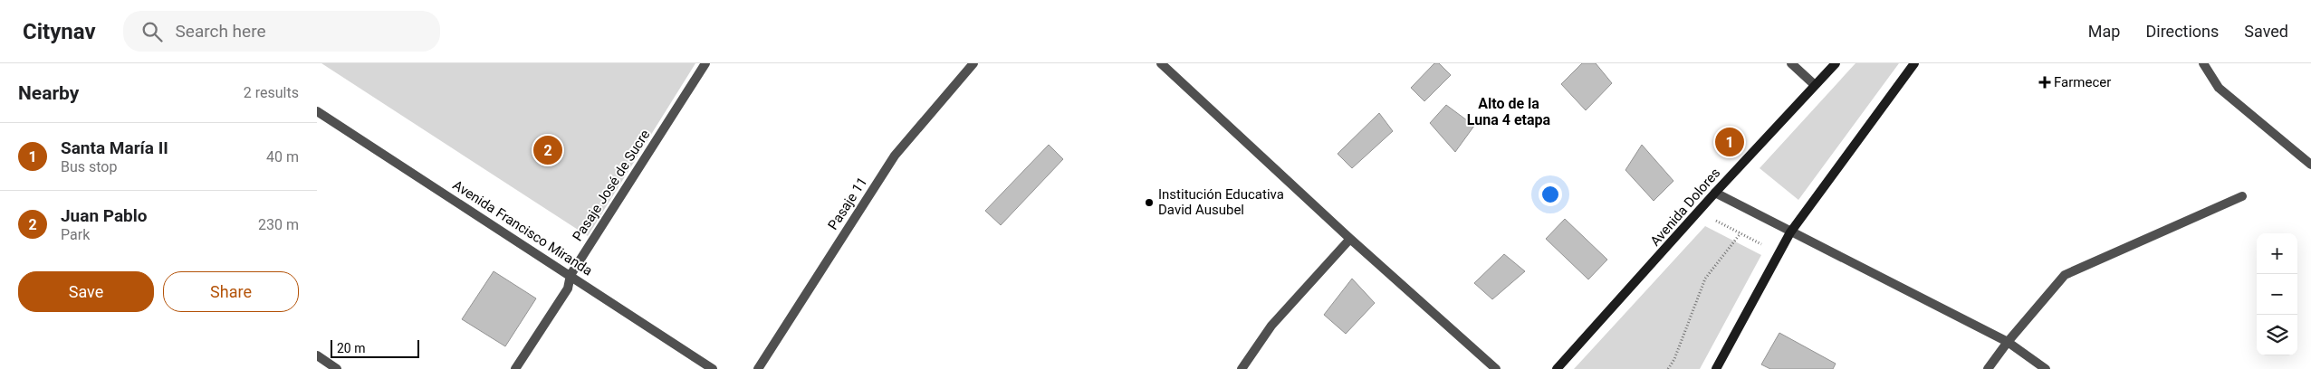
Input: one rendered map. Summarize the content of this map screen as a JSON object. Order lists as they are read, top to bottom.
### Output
{
  "streets": {
    "main road": ["Avenida Dolores"],
    "street": ["Pasaje José de Sucre", "Pasaje 11", "Avenida Francisco Miranda"]
  },
  "crossings": [
    ["Pasaje José de Sucre", "Avenida Francisco Miranda"]
  ],
  "districts": ["Alto de la Luna 4 etapa"],
  "places": {
    "health": ["Farmecer"],
    "other": ["Institución Educativa David Ausubel"]
  },
  "scale_bar": "20 m",
  "page": {
    "header": "Citynav",
    "search": "Search here",
    "nav": ["Map", "Directions", "Saved"],
    "heading": ["Nearby", "2 results"],
    "list": [
      {
        "mark": "1",
        "name": "Santa María II",
        "note": "Bus stop",
        "value": "40 m"
      },
      {
        "mark": "2",
        "name": "Juan Pablo",
        "note": "Park",
        "value": "230 m"
      }
    ],
    "pins": ["1", "2"],
    "map_buttons": ["+", "−"],
    "buttons": ["Save", "Share"],
    "scale": "20 m"
  }
}
